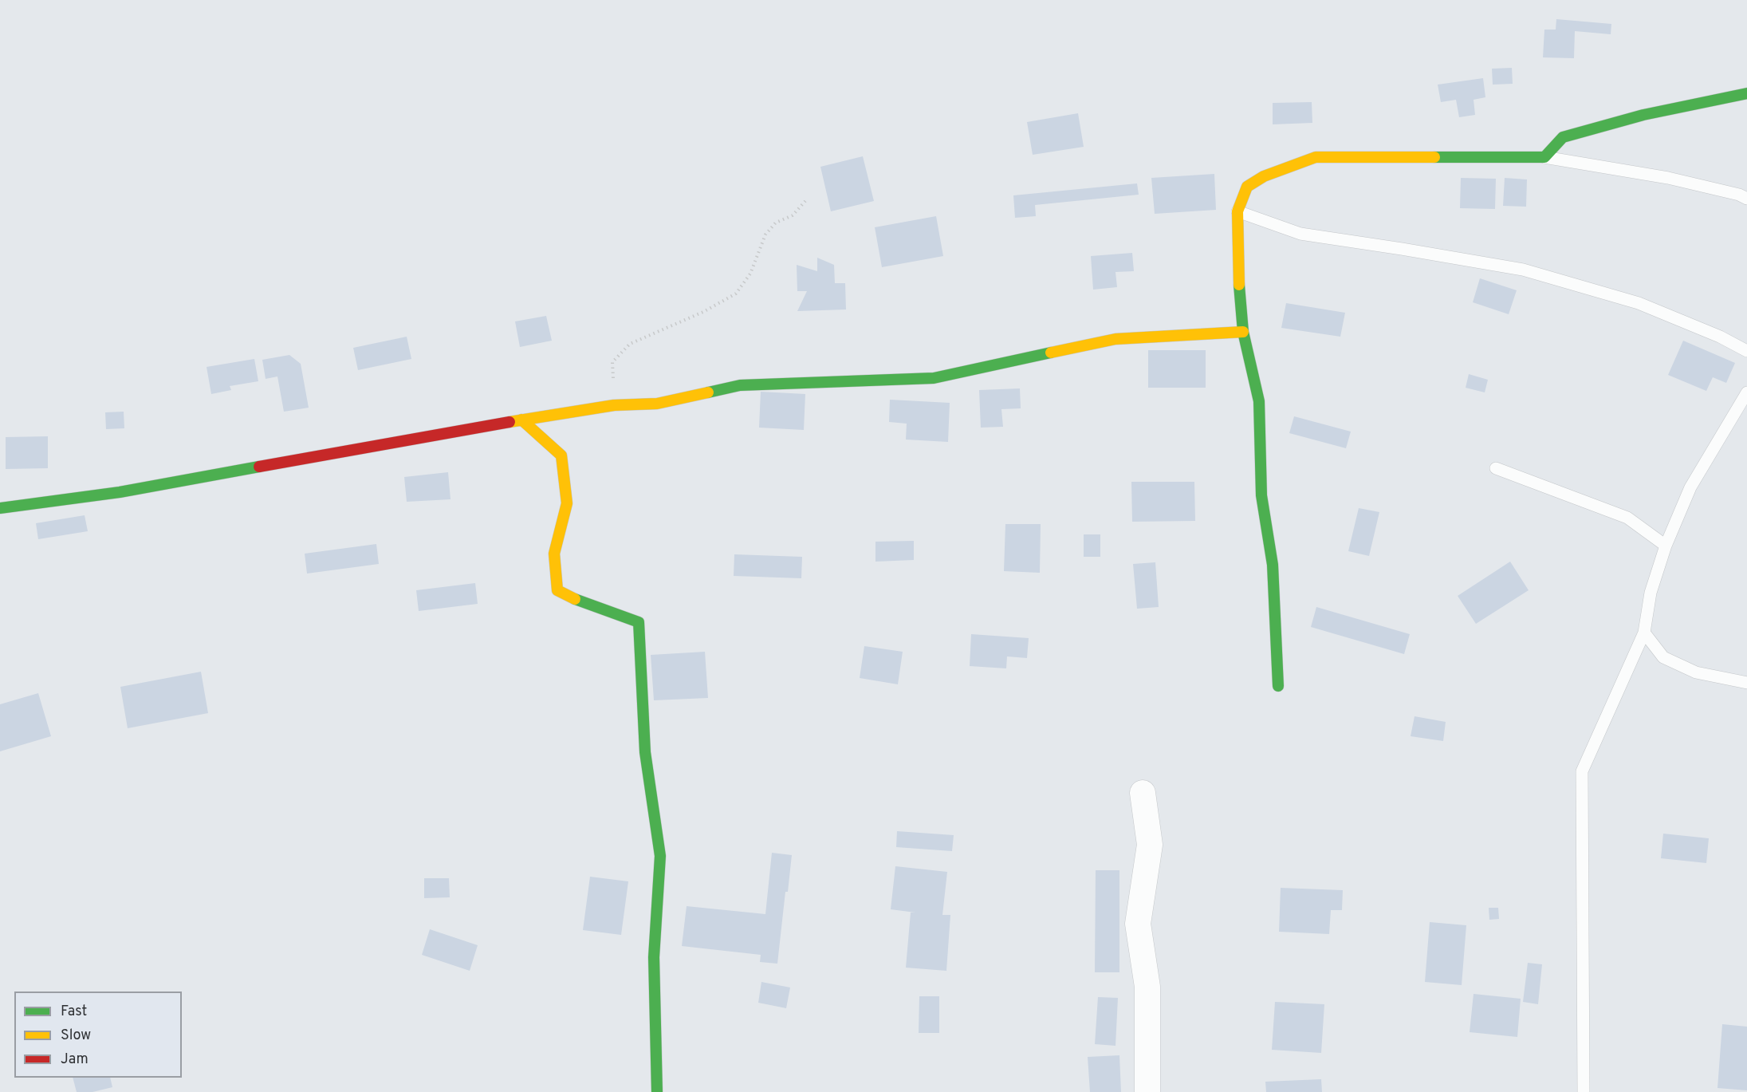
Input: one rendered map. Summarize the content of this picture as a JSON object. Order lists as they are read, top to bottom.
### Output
{
  "legend": ["Fast", "Slow", "Jam"]
}
